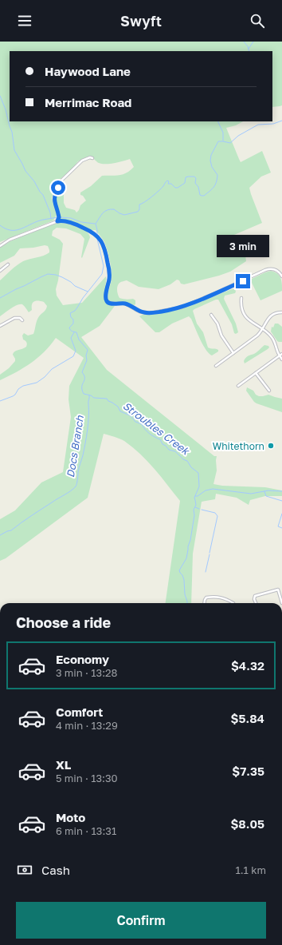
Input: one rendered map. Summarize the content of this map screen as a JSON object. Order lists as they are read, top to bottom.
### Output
{
  "water": ["Stroubles Creek", "Docs Branch"],
  "places": ["Whitethorn"],
  "page": {
    "header": "Swyft",
    "banner": ["Haywood Lane", "Merrimac Road"],
    "bubble": "3 min",
    "heading": "Choose a ride",
    "list": [
      {
        "name": "Economy",
        "note": "3 min · 13:28",
        "value": "$4.32"
      },
      {
        "name": "Comfort",
        "note": "4 min · 13:29",
        "value": "$5.84"
      },
      {
        "name": "XL",
        "note": "5 min · 13:30",
        "value": "$7.35"
      },
      {
        "name": "Moto",
        "note": "6 min · 13:31",
        "value": "$8.05"
      }
    ],
    "pay": ["Cash", "1.1 km"],
    "buttons": "Confirm"
  }
}
